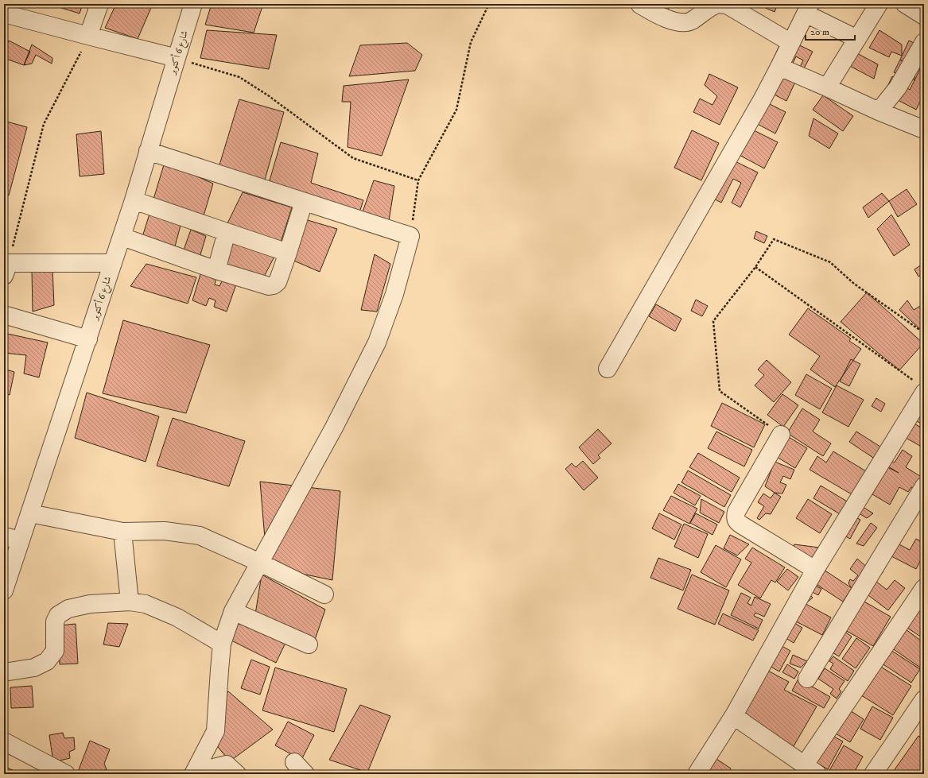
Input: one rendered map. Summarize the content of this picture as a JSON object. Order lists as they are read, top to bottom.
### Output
{
  "streets": {
    "street": ["شارع 6 أكتوبر"]
  },
  "scale_bar": "20 m"
}
